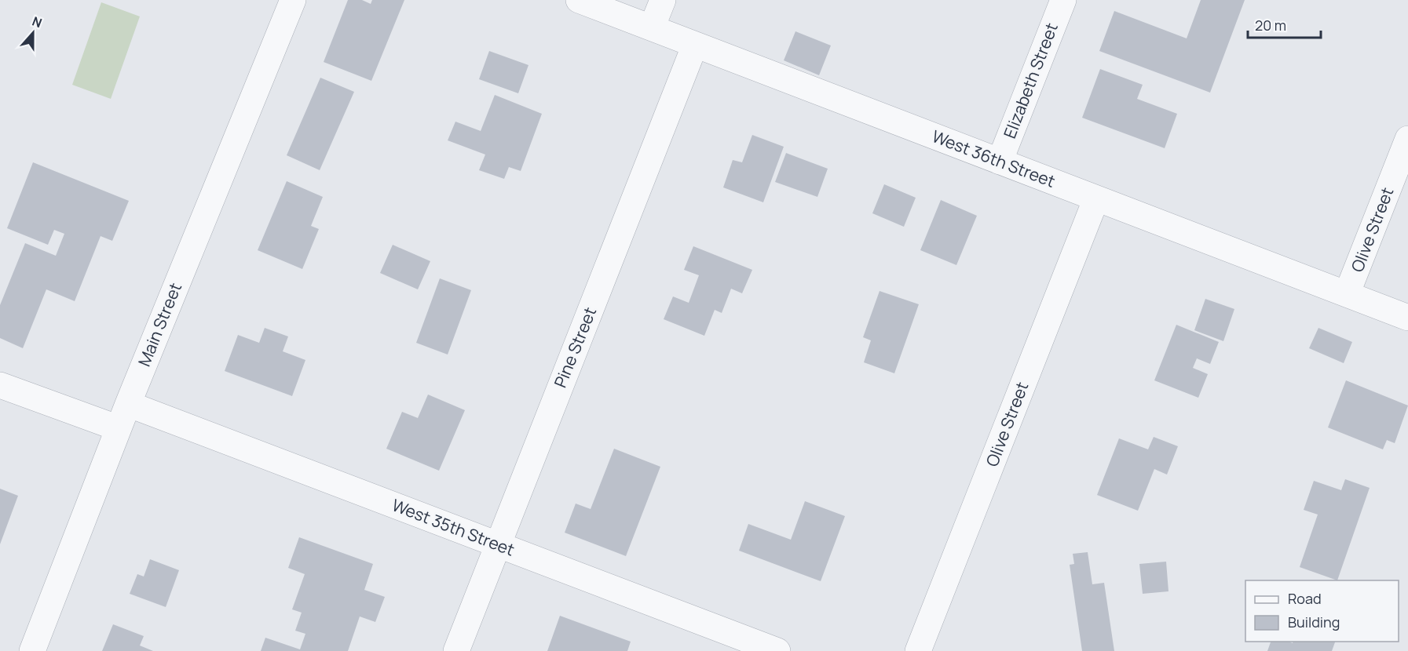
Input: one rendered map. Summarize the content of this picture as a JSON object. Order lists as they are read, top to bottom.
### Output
{
  "streets": {
    "street": [
      "Elizabeth Street",
      "West 36th Street",
      "Olive Street",
      "Main Street",
      "Pine Street",
      "West 35th Street"
    ]
  },
  "crossings": [
    ["Elizabeth Street", "West 36th Street"],
    ["West 36th Street", "Olive Street"],
    ["West 36th Street", "Pine Street"],
    ["Main Street", "West 35th Street"],
    ["Pine Street", "West 35th Street"]
  ],
  "legend": ["Road", "Building"],
  "scale_bar": "20 m",
  "north": "top"
}
